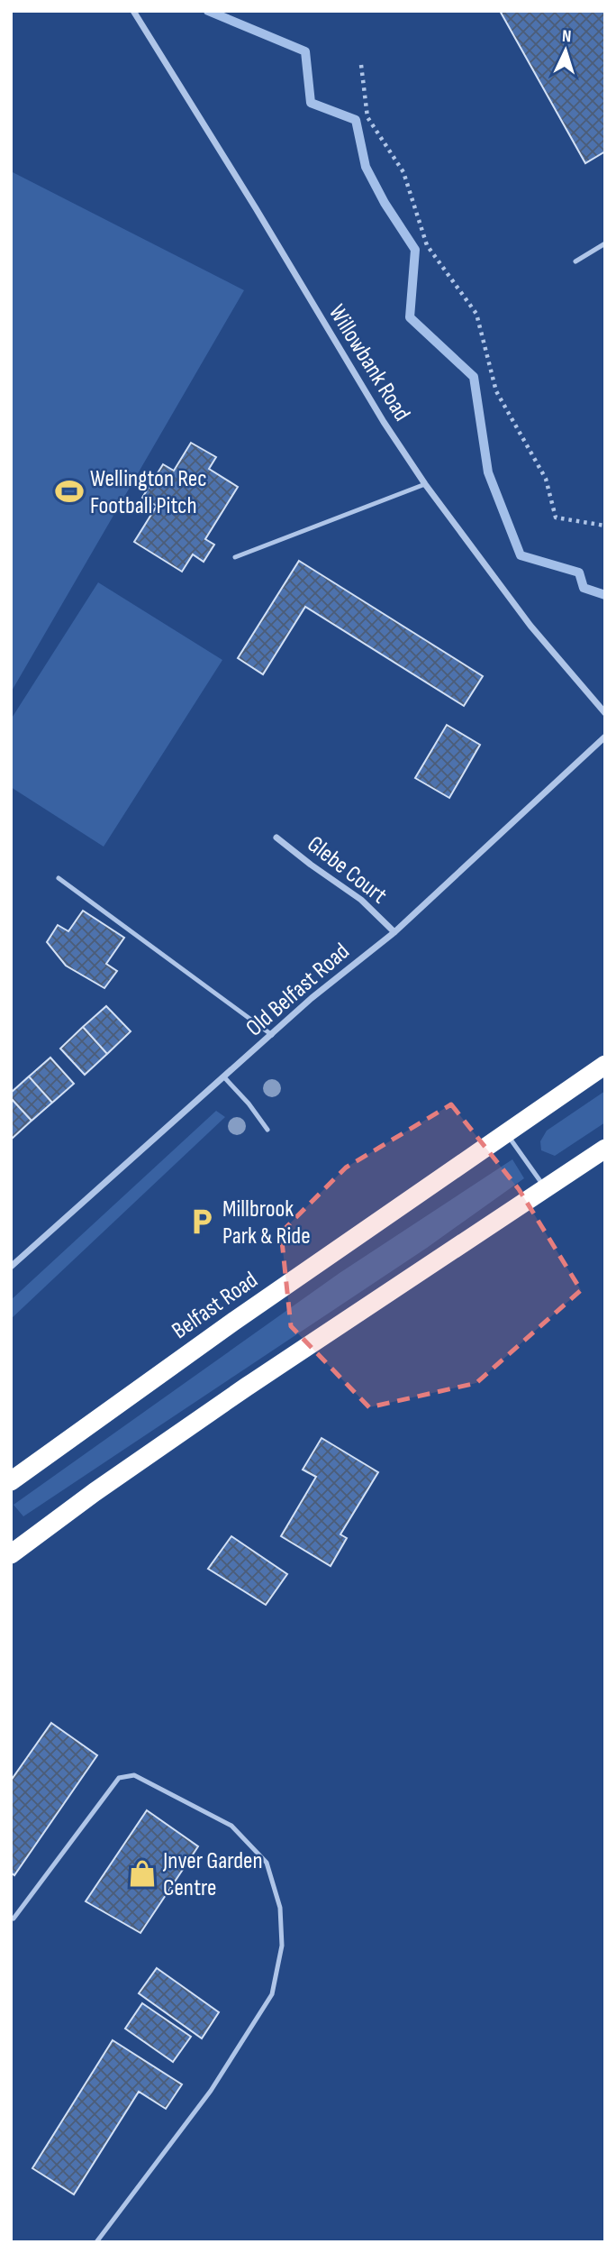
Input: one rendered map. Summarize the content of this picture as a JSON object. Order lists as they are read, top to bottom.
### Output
{
  "streets": {
    "highway": ["Belfast Road"],
    "street": ["Willowbank Road", "Glebe Court", "Old Belfast Road"]
  },
  "crossings": [
    ["Glebe Court", "Old Belfast Road"]
  ],
  "places": {
    "sports": ["Wellington Rec Football Pitch"],
    "parking": ["Millbrook Park & Ride"],
    "shop": ["Jnver Garden Centre"]
  },
  "north": "top"
}
